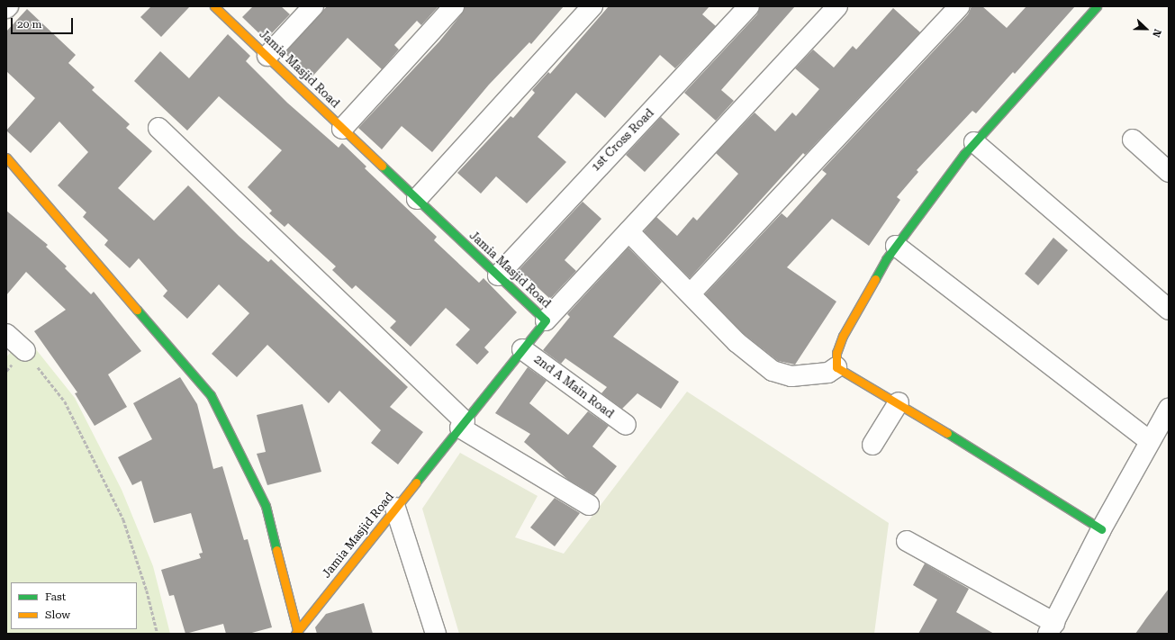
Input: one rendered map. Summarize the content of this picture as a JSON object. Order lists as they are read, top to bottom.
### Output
{
  "streets": {
    "street": ["Jamia Masjid Road", "1st Cross Road", "2nd A Main Road"]
  },
  "crossings": [
    ["Jamia Masjid Road", "1st Cross Road"],
    ["Jamia Masjid Road", "2nd A Main Road"]
  ],
  "legend": ["Fast", "Slow"],
  "scale_bar": "20 m",
  "north": "right"
}
